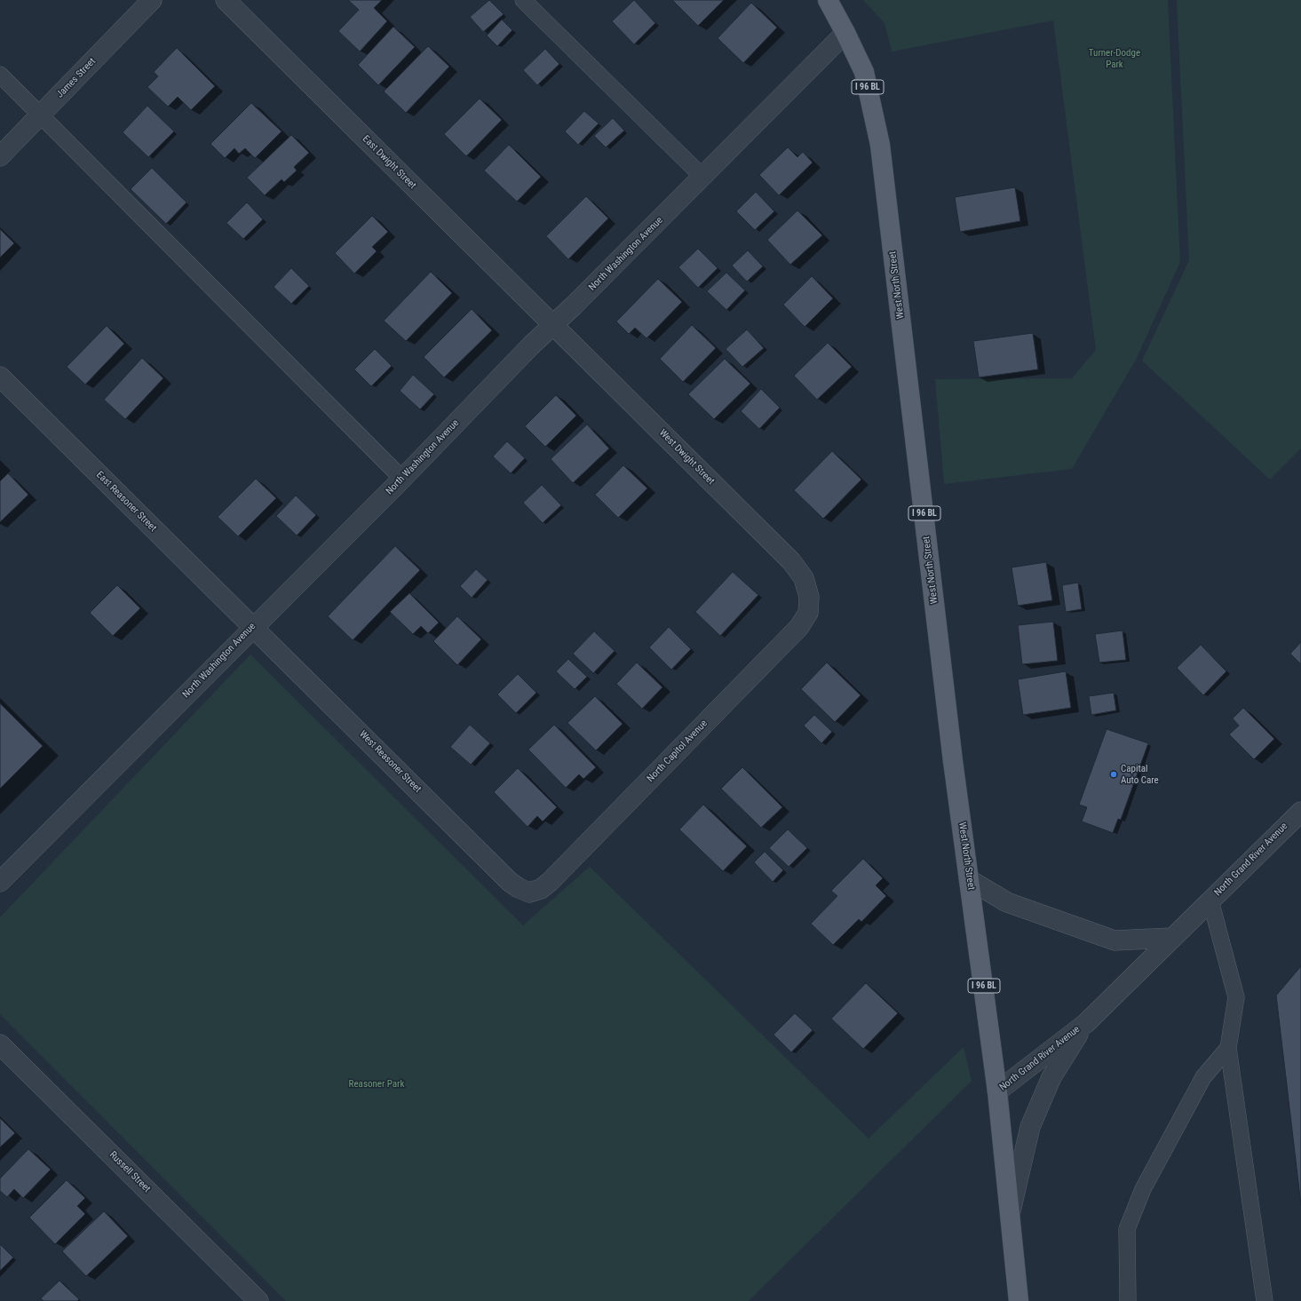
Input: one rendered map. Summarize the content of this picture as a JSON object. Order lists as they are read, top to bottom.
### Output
{
  "streets": {
    "main road": ["I 96 BL", "West North Street", "North Grand River Avenue"],
    "street": [
      "James Street",
      "East Dwight Street",
      "North Washington Avenue",
      "West Dwight Street",
      "East Reasoner Street",
      "North Capitol Avenue",
      "West Reasoner Street",
      "Russell Street"
    ]
  },
  "crossings": [
    ["I 96 BL", "North Washington Avenue"],
    ["I 96 BL", "West North Street"],
    ["East Dwight Street", "North Washington Avenue"],
    ["East Dwight Street", "West Dwight Street"],
    ["North Washington Avenue", "West North Street"],
    ["North Washington Avenue", "West Dwight Street"],
    ["North Washington Avenue", "East Reasoner Street"],
    ["North Washington Avenue", "West Reasoner Street"],
    ["West North Street", "North Grand River Avenue"],
    ["West Dwight Street", "North Capitol Avenue"],
    ["East Reasoner Street", "West Reasoner Street"],
    ["North Capitol Avenue", "West Reasoner Street"]
  ],
  "parks": ["Turner-Dodge Park", "Reasoner Park"],
  "places": ["Capital Auto Care"]
}
